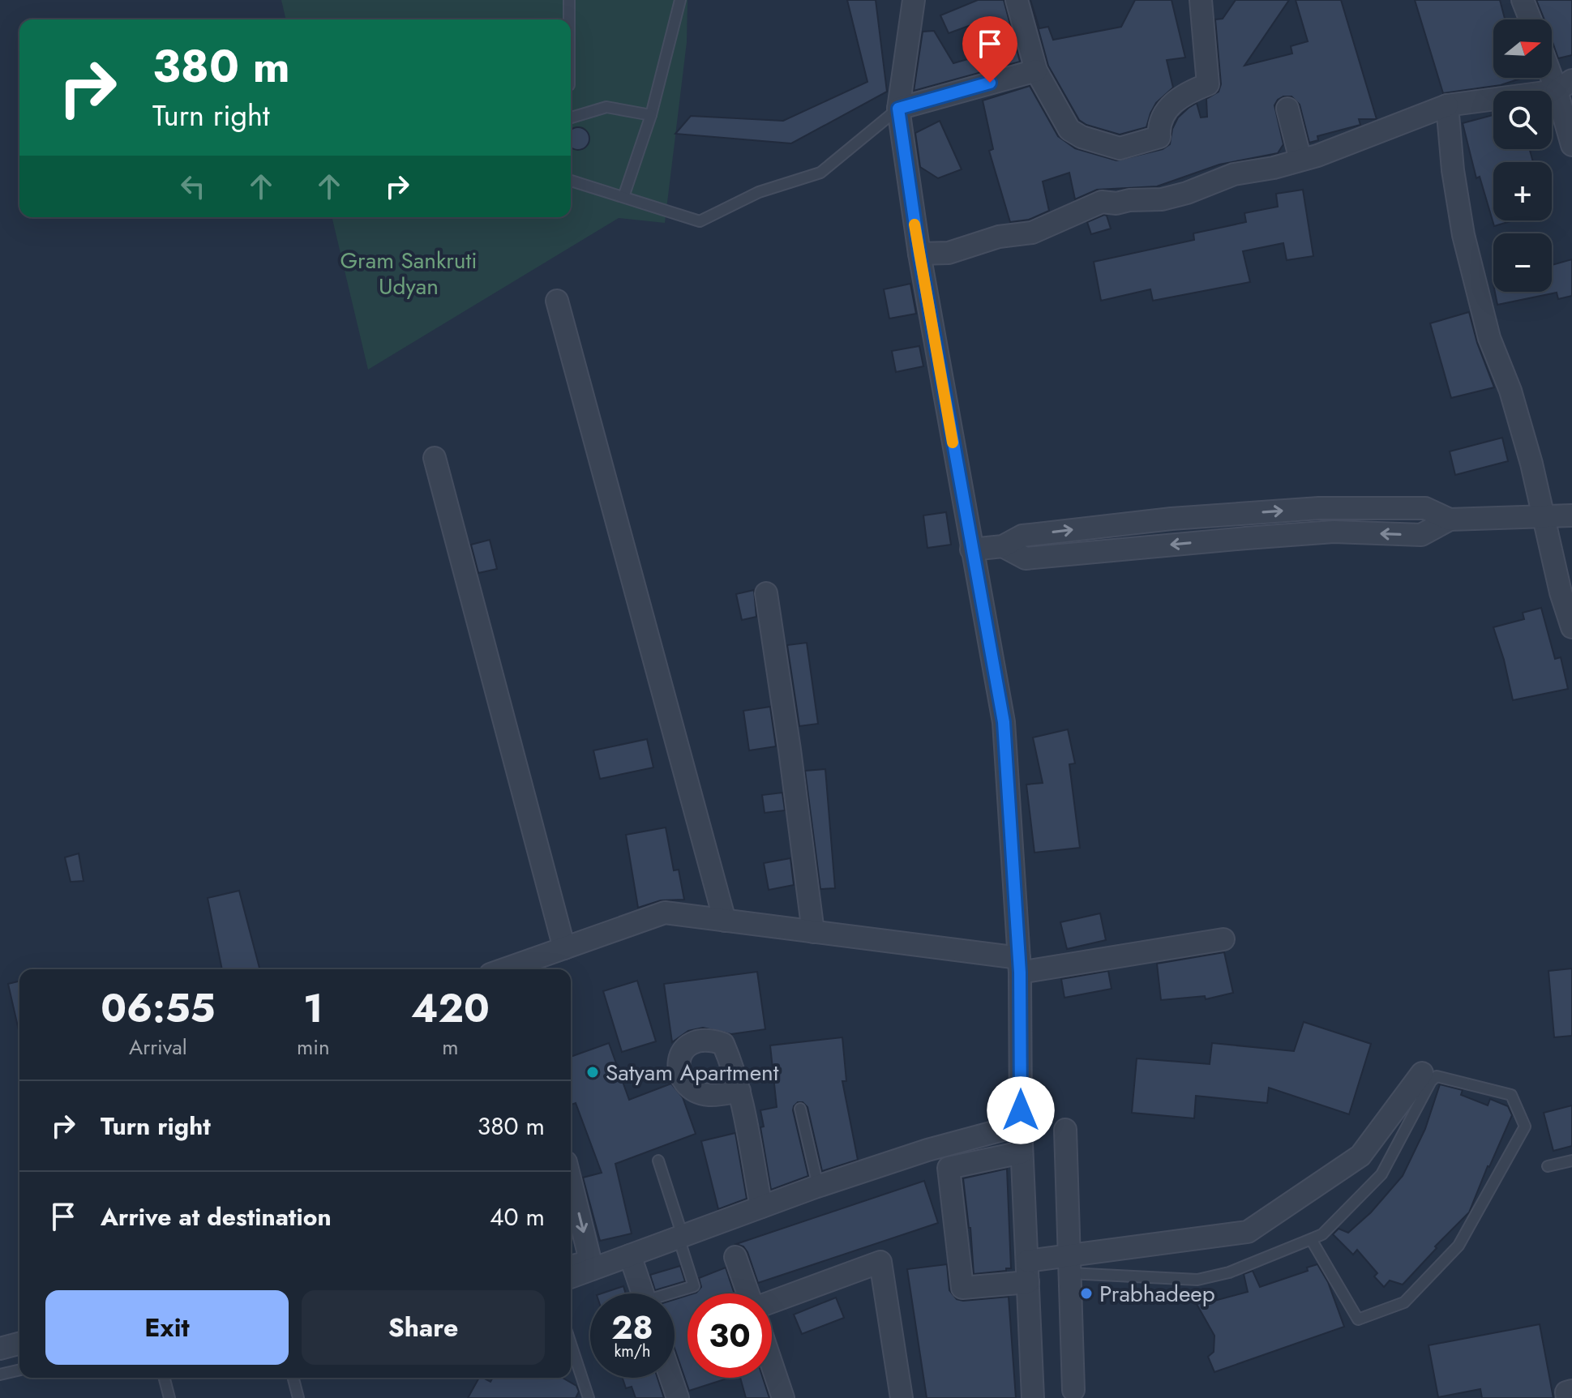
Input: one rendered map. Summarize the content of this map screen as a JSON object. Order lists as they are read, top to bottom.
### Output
{
  "parks": ["Gram Sankruti Udyan"],
  "places": ["Satyam Apartment", "Prabhadeep"],
  "north": "right",
  "page": {
    "map_buttons": ["+", "−"],
    "turn": ["380 m", "Turn right"],
    "eta": [
      "06:55",
      "Arrival",
      "1",
      "min",
      "420",
      "m"
    ],
    "list": [
      {
        "name": "Turn right",
        "value": "380 m"
      },
      {
        "name": "Arrive at destination",
        "value": "40 m"
      }
    ],
    "buttons": ["Exit", "Share"],
    "speed": "28 km/h",
    "limit": "30"
  }
}
